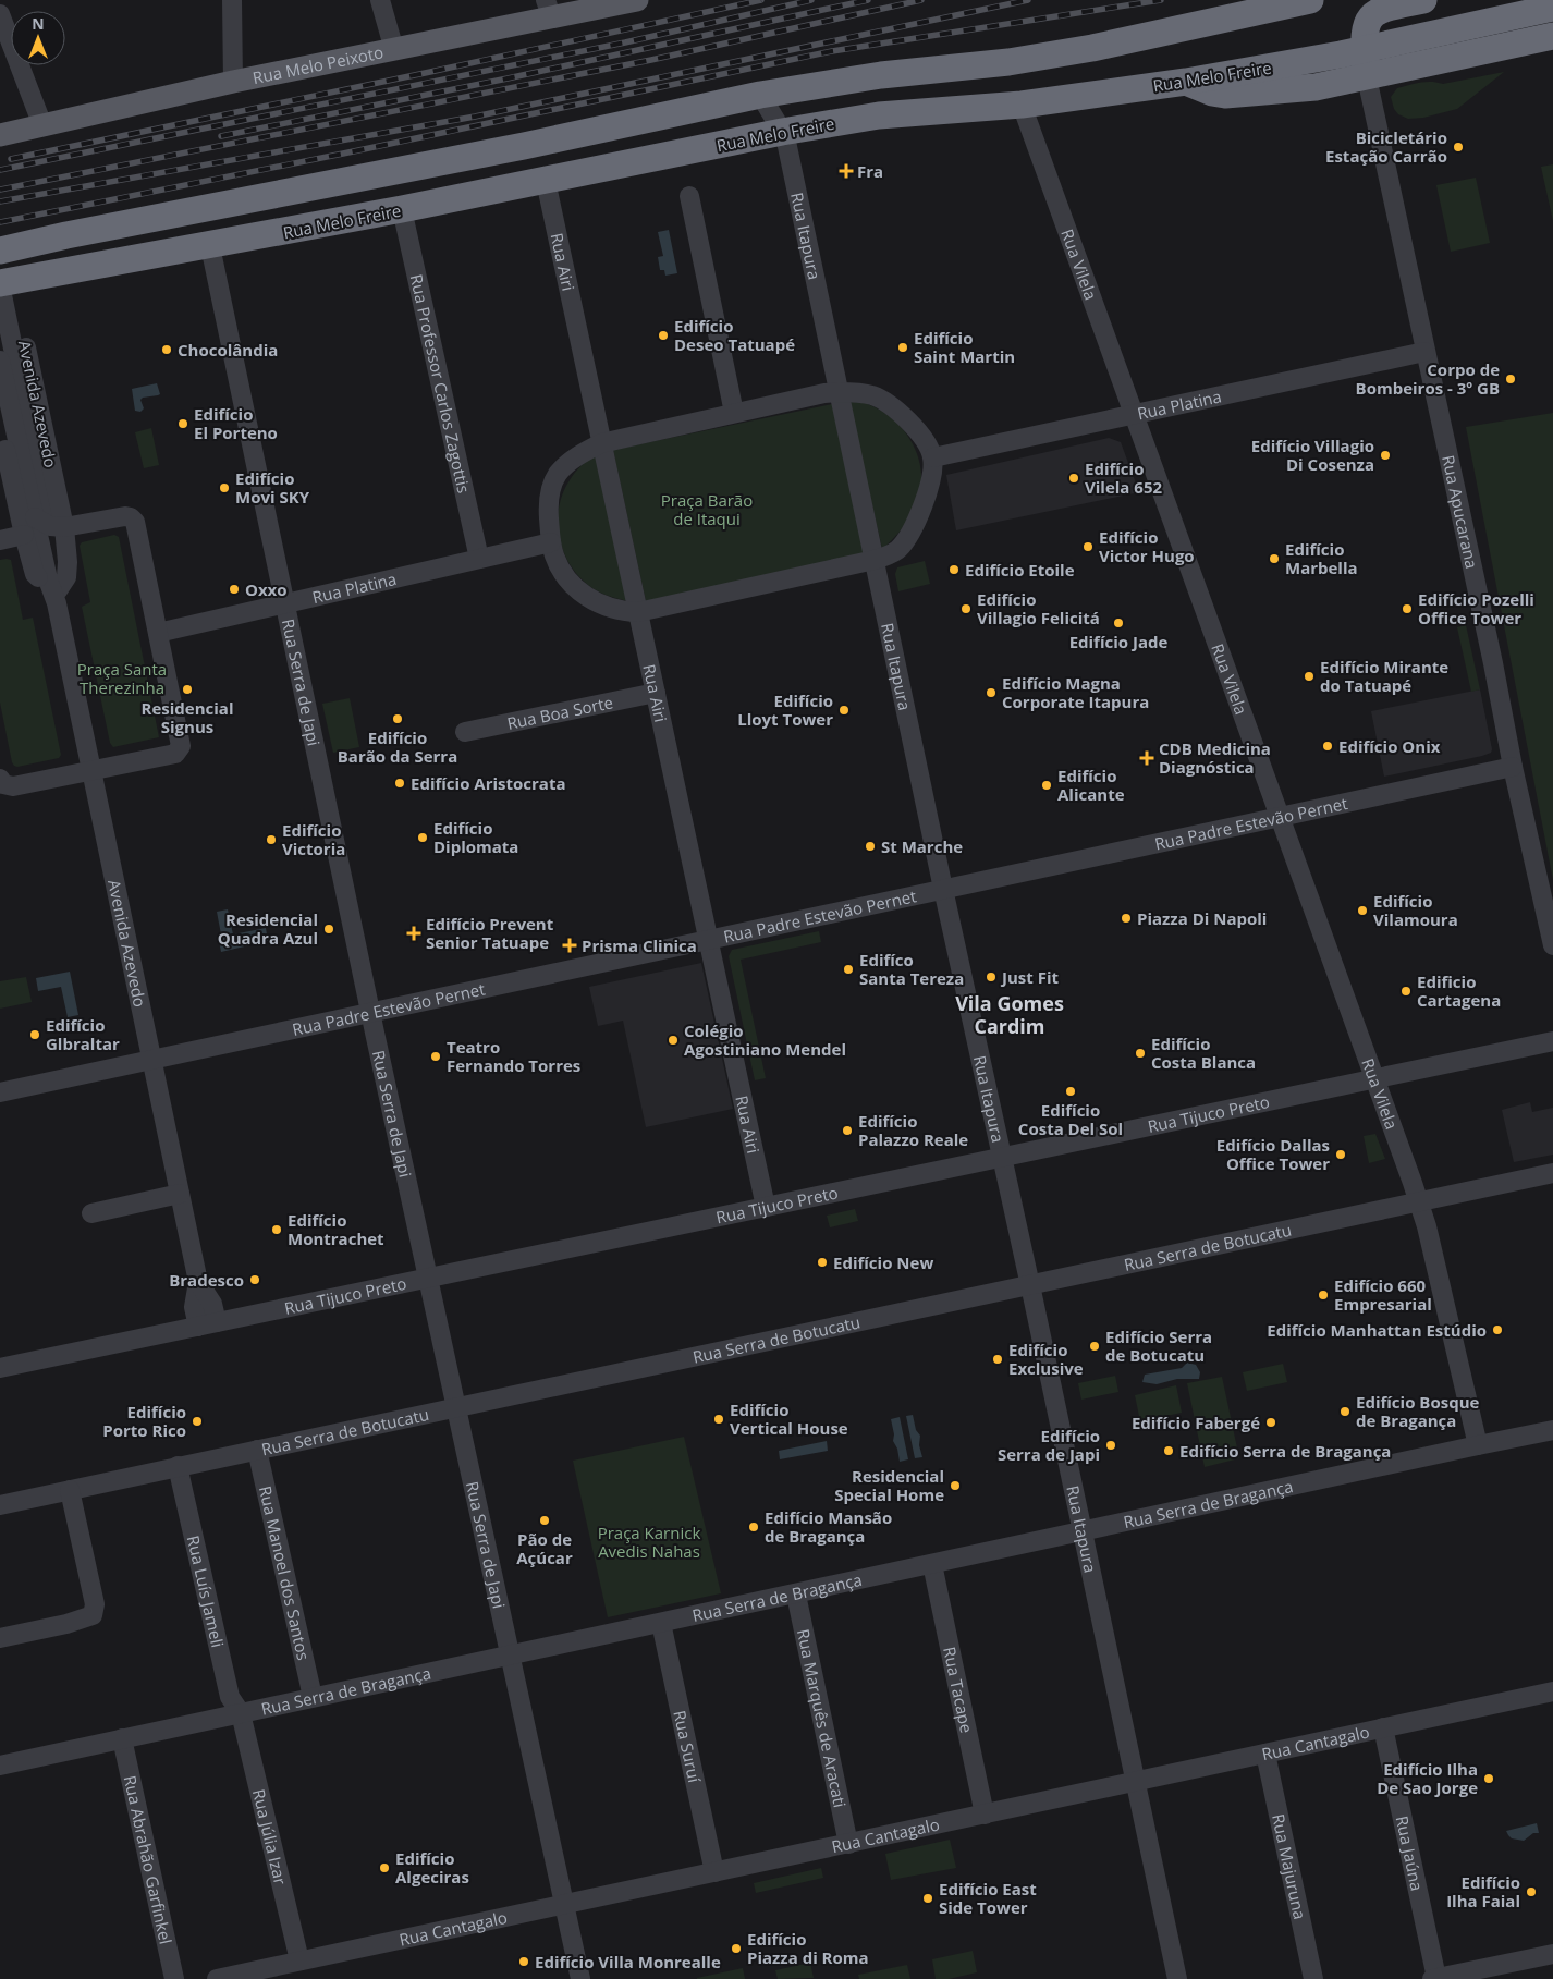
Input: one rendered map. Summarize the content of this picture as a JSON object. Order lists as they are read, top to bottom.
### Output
{
  "streets": {
    "highway": ["Rua Melo Freire"],
    "main road": ["Rua Melo Peixoto"],
    "street": [
      "Rua Itapura",
      "Rua Airi",
      "Rua Vilela",
      "Rua Professor Carlos Zagottis",
      "Avenida Azevedo",
      "Rua Platina",
      "Rua Apucarana",
      "Rua Serra de Japi",
      "Rua Boa Sorte",
      "Rua Padre Estevão Pernet",
      "Rua Tijuco Preto",
      "Rua Serra de Botucatu",
      "Rua Serra de Bragança",
      "Rua Manoel dos Santos",
      "Rua Luís Jameli",
      "Rua Tacape",
      "Rua Marquês de Aracati",
      "Rua Cantagalo",
      "Rua Suruí",
      "Rua Júlia Izar",
      "Rua Jaúna",
      "Rua Abrahão Garfinkel",
      "Rua Majuruna"
    ]
  },
  "crossings": [
    ["Rua Melo Freire", "Rua Itapura"],
    ["Rua Melo Freire", "Rua Airi"],
    ["Rua Melo Freire", "Rua Vilela"],
    ["Rua Melo Freire", "Rua Professor Carlos Zagottis"],
    ["Rua Melo Freire", "Avenida Azevedo"],
    ["Rua Melo Freire", "Rua Serra de Japi"],
    ["Rua Itapura", "Rua Padre Estevão Pernet"],
    ["Rua Itapura", "Rua Tijuco Preto"],
    ["Rua Itapura", "Rua Serra de Botucatu"],
    ["Rua Itapura", "Rua Serra de Bragança"],
    ["Rua Itapura", "Rua Cantagalo"],
    ["Rua Airi", "Rua Boa Sorte"],
    ["Rua Airi", "Rua Padre Estevão Pernet"],
    ["Rua Airi", "Rua Tijuco Preto"],
    ["Rua Vilela", "Rua Platina"],
    ["Rua Vilela", "Rua Padre Estevão Pernet"],
    ["Rua Vilela", "Rua Tijuco Preto"],
    ["Rua Vilela", "Rua Serra de Botucatu"],
    ["Rua Vilela", "Rua Serra de Bragança"],
    ["Rua Professor Carlos Zagottis", "Rua Platina"],
    ["Avenida Azevedo", "Rua Padre Estevão Pernet"],
    ["Avenida Azevedo", "Rua Tijuco Preto"],
    ["Rua Platina", "Rua Apucarana"],
    ["Rua Platina", "Rua Serra de Japi"],
    ["Rua Apucarana", "Rua Padre Estevão Pernet"],
    ["Rua Serra de Japi", "Rua Padre Estevão Pernet"],
    ["Rua Serra de Japi", "Rua Tijuco Preto"],
    ["Rua Serra de Japi", "Rua Serra de Botucatu"],
    ["Rua Serra de Japi", "Rua Serra de Bragança"],
    ["Rua Serra de Japi", "Rua Cantagalo"],
    ["Rua Serra de Botucatu", "Rua Manoel dos Santos"],
    ["Rua Serra de Botucatu", "Rua Luís Jameli"],
    ["Rua Serra de Bragança", "Rua Manoel dos Santos"],
    ["Rua Serra de Bragança", "Rua Luís Jameli"],
    ["Rua Serra de Bragança", "Rua Tacape"],
    ["Rua Serra de Bragança", "Rua Marquês de Aracati"],
    ["Rua Serra de Bragança", "Rua Suruí"],
    ["Rua Serra de Bragança", "Rua Júlia Izar"],
    ["Rua Serra de Bragança", "Rua Abrahão Garfinkel"],
    ["Rua Luís Jameli", "Rua Júlia Izar"],
    ["Rua Tacape", "Rua Cantagalo"],
    ["Rua Marquês de Aracati", "Rua Cantagalo"],
    ["Rua Cantagalo", "Rua Suruí"],
    ["Rua Cantagalo", "Rua Júlia Izar"],
    ["Rua Cantagalo", "Rua Jaúna"],
    ["Rua Cantagalo", "Rua Majuruna"]
  ],
  "districts": ["Vila Gomes Cardim"],
  "parks": ["Praça Barão de Itaqui", "Praça Santa Therezinha", "Praça Karnick Avedis Nahas"],
  "places": {
    "other": [
      "Bicicletário Estação Carrão",
      "Edifício Deseo Tatuapé",
      "Edifício Saint Martin",
      "Chocolândia",
      "Corpo de Bombeiros - 3º GB",
      "Edifício El Porteno",
      "Edifício Villagio Di Cosenza",
      "Edifício Vilela 652",
      "Edifício Movi SKY",
      "Edifício Victor Hugo",
      "Edifício Marbella",
      "Edifício Etoile",
      "Oxxo",
      "Edifício Villagio Felicitá",
      "Edifício Pozelli Office Tower",
      "Edifício Jade",
      "Edifício Mirante do Tatuapé",
      "Residencial Signus",
      "Edifício Magna Corporate Itapura",
      "Edifício Lloyt Tower",
      "Edifício Barão da Serra",
      "Edifício Onix",
      "Edifício Aristocrata",
      "Edifício Alicante",
      "Edifício Diplomata",
      "Edifício Victoria",
      "St Marche",
      "Edifício Vilamoura",
      "Piazza Di Napoli",
      "Residencial Quadra Azul",
      "Edifíco Santa Tereza",
      "Just Fit",
      "Edificio Cartagena",
      "Edifício Glbraltar",
      "Colégio Agostiniano Mendel",
      "Edifício Costa Blanca",
      "Teatro Fernando Torres",
      "Edifício Costa Del Sol",
      "Edifício Palazzo Reale",
      "Edifício Dallas Office Tower",
      "Edifício Montrachet",
      "Edifício New",
      "Bradesco",
      "Edifício 660 Empresarial",
      "Edifício Manhattan Estúdio",
      "Edifício Serra de Botucatu",
      "Edifício Exclusive",
      "Edifício Bosque de Bragança",
      "Edifício Vertical House",
      "Edifício Porto Rico",
      "Edifício Fabergé",
      "Edifício Serra de Japi",
      "Edifício Serra de Bragança",
      "Residencial Special Home",
      "Pão de Açúcar",
      "Edifício Mansão de Bragança",
      "Edifício Ilha De Sao Jorge",
      "Edifício Algeciras",
      "Edifício Ilha Faial",
      "Edifício East Side Tower",
      "Edifício Piazza di Roma",
      "Edifício Villa Monrealle"
    ],
    "health": [
      "Fra",
      "CDB Medicina Diagnóstica",
      "Edifício Prevent Senior Tatuape",
      "Prisma Clinica"
    ]
  },
  "north": "top"
}
